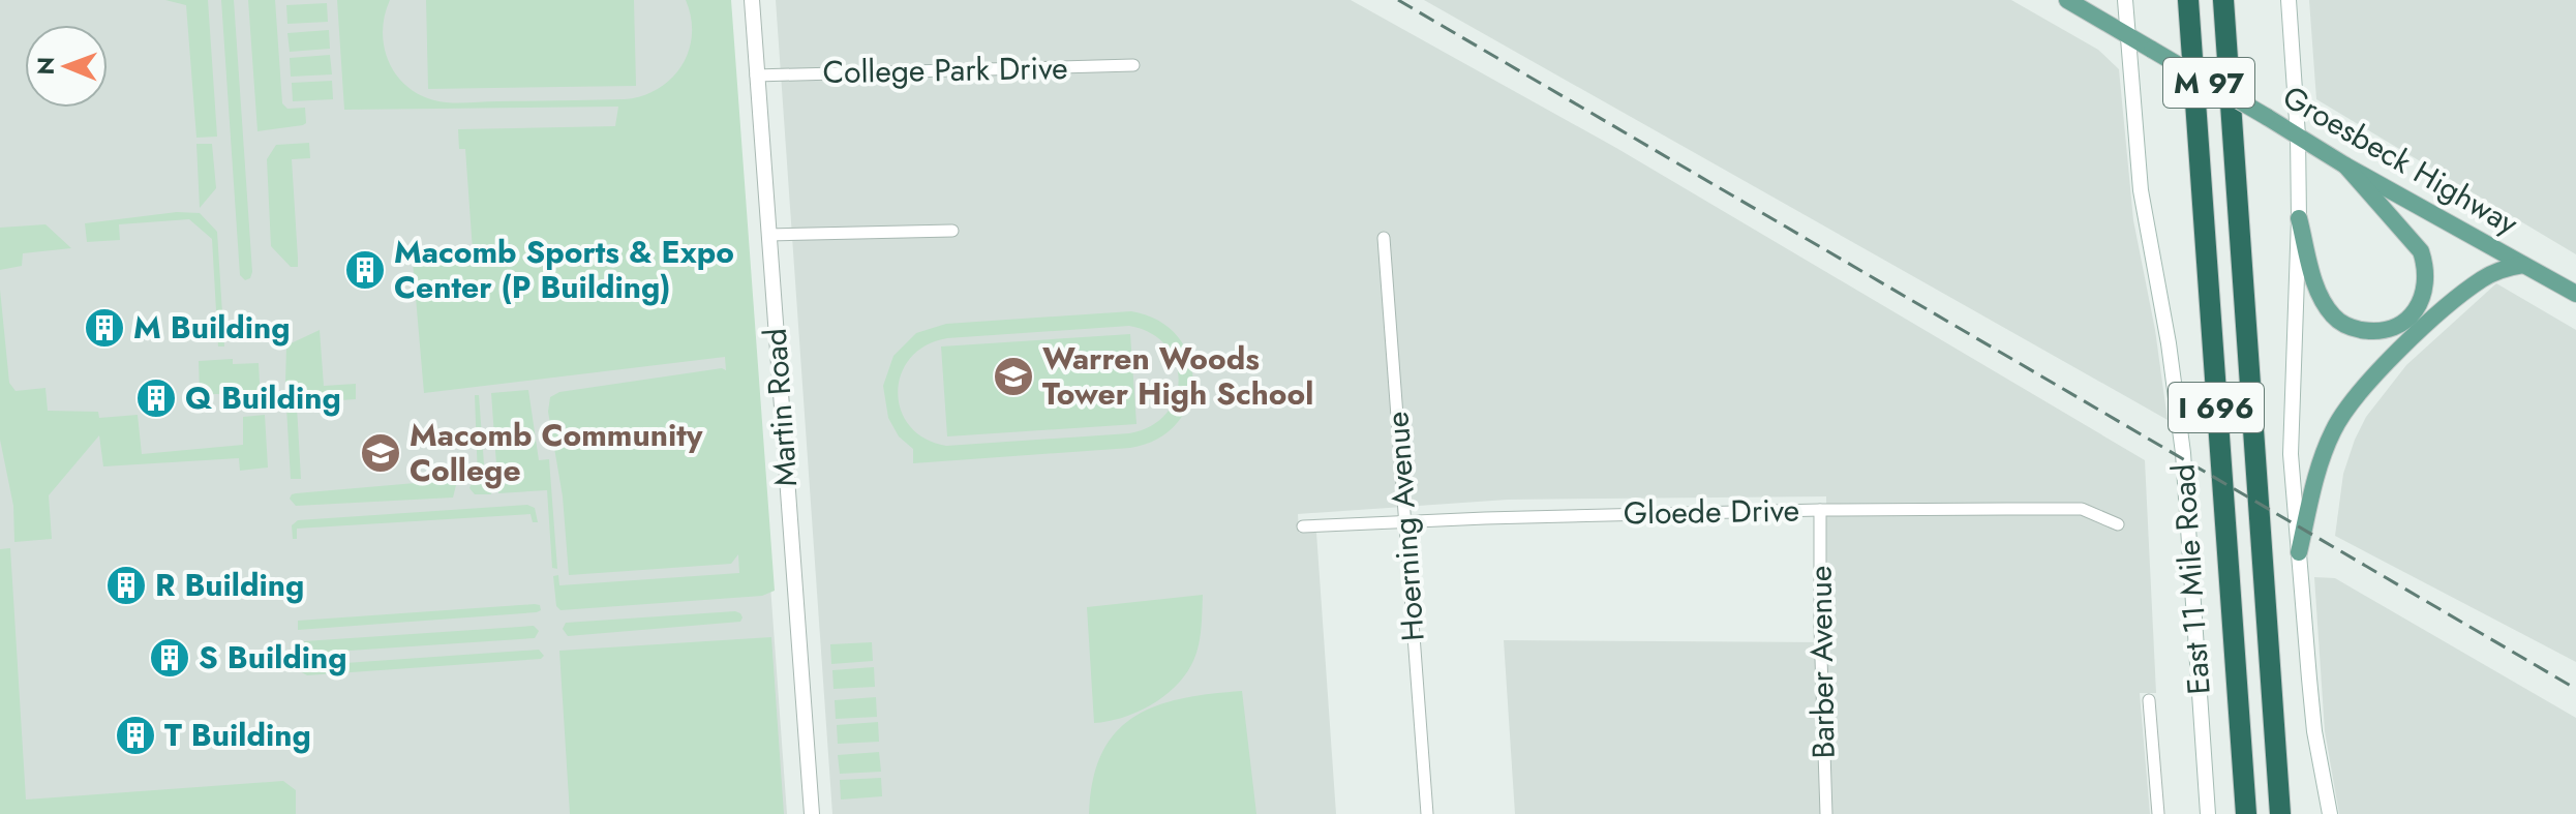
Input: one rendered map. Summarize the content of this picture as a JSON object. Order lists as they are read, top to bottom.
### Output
{
  "streets": {
    "highway": ["I 696"],
    "main road": [
      "M 97",
      "Groesbeck Highway",
      "Martin Road",
      "East 11 Mile Road"
    ],
    "street": [
      "College Park Drive",
      "Gloede Drive",
      "Hoerning Avenue",
      "Barber Avenue"
    ]
  },
  "crossings": [
    ["College Park Drive", "Martin Road"],
    ["Groesbeck Highway", "East 11 Mile Road"],
    ["Gloede Drive", "Hoerning Avenue"],
    ["Gloede Drive", "Barber Avenue"]
  ],
  "places": {
    "building": [
      "Macomb Sports & Expo Center (P Building)",
      "M Building",
      "Q Building",
      "R Building",
      "S Building",
      "T Building"
    ],
    "school or university": ["Warren Woods Tower High School", "Macomb Community College"]
  },
  "north": "left"
}
